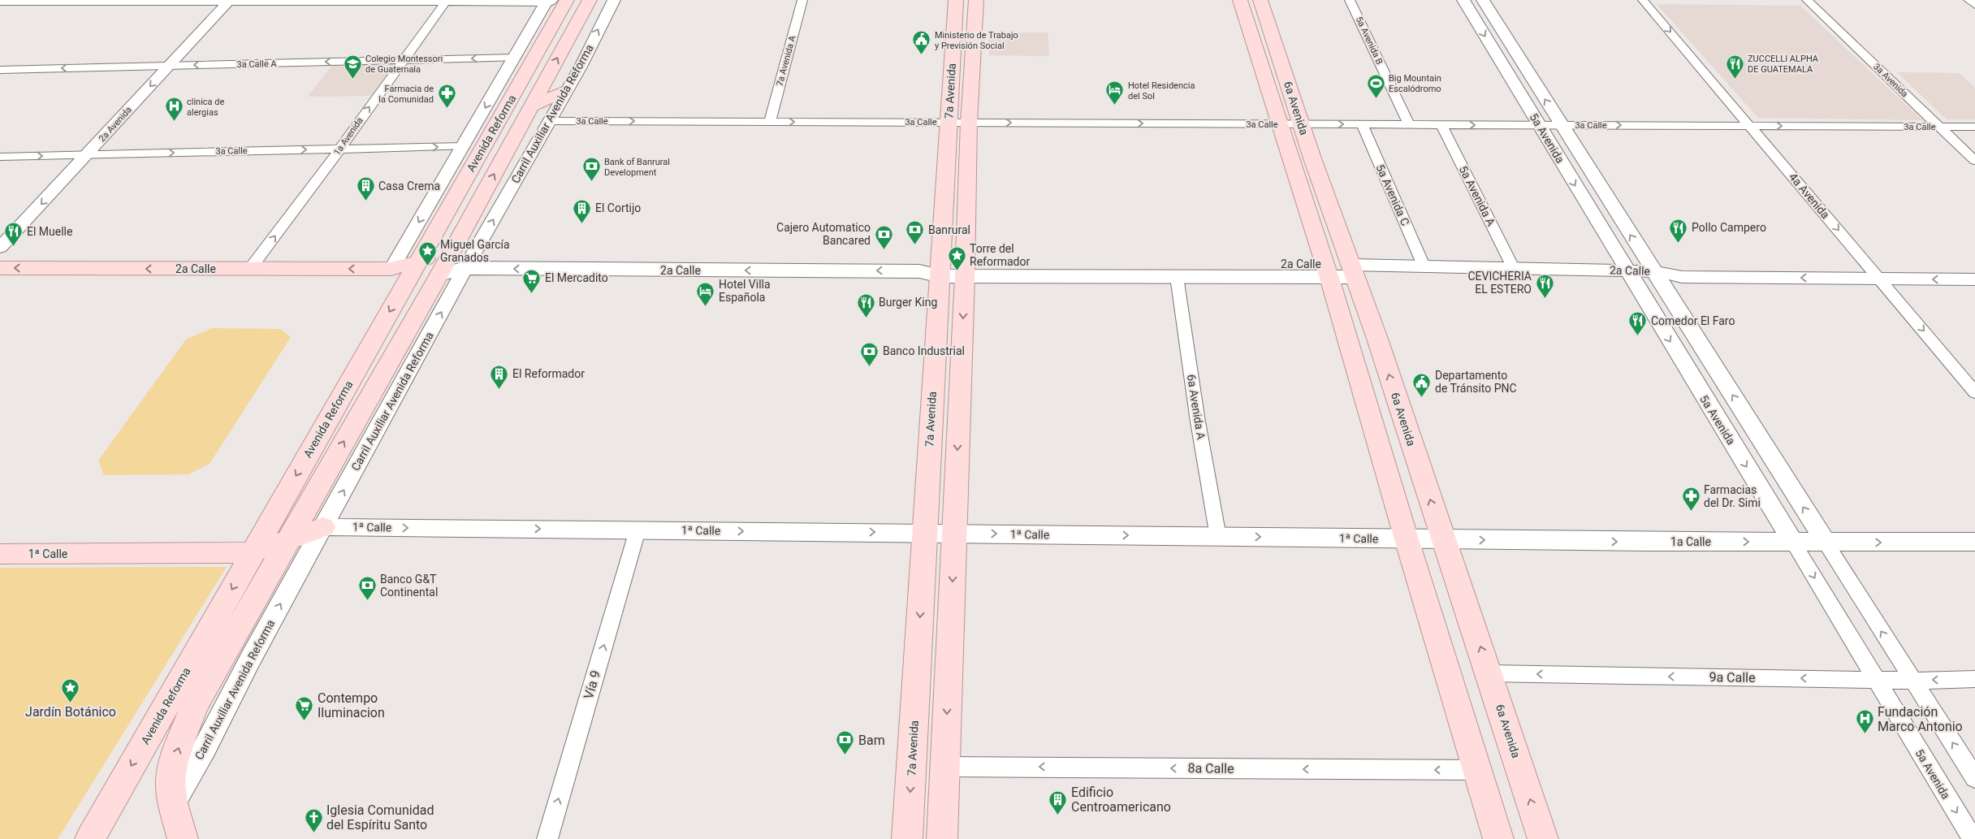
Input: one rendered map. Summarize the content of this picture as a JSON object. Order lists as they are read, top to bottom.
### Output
{
  "streets": {
    "main road": [
      "7a Avenida",
      "6a Avenida",
      "Avenida Reforma",
      "2a Calle",
      "1ª Calle"
    ],
    "street": [
      "5a Avenida B",
      "7a Avenida A",
      "3a Calle A",
      "3a Avenida",
      "Carril Auxiliar Avenida Reforma",
      "3a Calle",
      "2a Avenida",
      "1a Avenida",
      "5a Avenida",
      "5a Avenida C",
      "5a Avenida A",
      "4a Avenida",
      "6a Avenida A",
      "1a Calle",
      "9a Calle",
      "Vía 9",
      "8a Calle"
    ]
  },
  "crossings": [
    ["5a Avenida B", "3a Calle"],
    ["7a Avenida A", "3a Calle"],
    ["3a Calle A", "2a Avenida"],
    ["3a Calle A", "1a Avenida"],
    ["3a Avenida", "3a Calle"],
    ["7a Avenida", "3a Calle"],
    ["7a Avenida", "2a Calle"],
    ["7a Avenida", "1ª Calle"],
    ["7a Avenida", "8a Calle"],
    ["6a Avenida", "3a Calle"],
    ["6a Avenida", "2a Calle"],
    ["6a Avenida", "1ª Calle"],
    ["6a Avenida", "1a Calle"],
    ["6a Avenida", "9a Calle"],
    ["6a Avenida", "8a Calle"],
    ["Carril Auxiliar Avenida Reforma", "3a Calle"],
    ["Carril Auxiliar Avenida Reforma", "Avenida Reforma"],
    ["Carril Auxiliar Avenida Reforma", "2a Calle"],
    ["Carril Auxiliar Avenida Reforma", "1ª Calle"],
    ["3a Calle", "2a Avenida"],
    ["3a Calle", "1a Avenida"],
    ["3a Calle", "5a Avenida"],
    ["3a Calle", "5a Avenida C"],
    ["3a Calle", "5a Avenida A"],
    ["3a Calle", "4a Avenida"],
    ["Avenida Reforma", "2a Calle"],
    ["Avenida Reforma", "1ª Calle"],
    ["1a Avenida", "2a Calle"],
    ["5a Avenida", "2a Calle"],
    ["5a Avenida", "1a Calle"],
    ["5a Avenida", "9a Calle"],
    ["5a Avenida C", "2a Calle"],
    ["5a Avenida A", "2a Calle"],
    ["4a Avenida", "2a Calle"],
    ["2a Calle", "6a Avenida A"],
    ["6a Avenida A", "1ª Calle"],
    ["1ª Calle", "1a Calle"],
    ["1ª Calle", "Vía 9"]
  ],
  "one_way": [
    "3a Calle",
    "2a Avenida",
    "4a Avenida",
    "2a Calle",
    "1ª Calle",
    "1a Calle",
    "9a Calle",
    "Vía 9",
    "8a Calle"
  ],
  "places": {
    "public building": ["Ministerio de Trabajo y Previsión Social", "Departamento de Tránsito PNC"],
    "school or university": ["Colegio Montessori de Guatemala"],
    "restaurant": [
      "ZUCCELLI ALPHA DE GUATEMALA",
      "Pollo Campero",
      "El Muelle",
      "CEVICHERIA EL ESTERO",
      "Burger King",
      "Comedor El Faro"
    ],
    "sports": ["Big Mountain Escalódromo"],
    "hotel": ["Hotel Residencia del Sol", "Hotel Villa Española"],
    "pharmacy": ["Farmacia de la Comunidad", "Farmacias del Dr. Simi"],
    "hospital": ["clinica de alergias", "Fundación Marco Antonio"],
    "bank": [
      "Bank of Banrural Development",
      "Banrural",
      "Cajero Automatico Bancared",
      "Banco Industrial",
      "Banco G&T Continental",
      "Bam"
    ],
    "building": [
      "Casa Crema",
      "El Cortijo",
      "El Reformador",
      "Edificio Centroamericano"
    ],
    "place": ["Miguel García Granados", "Torre del Reformador", "Jardín Botánico"],
    "supermarket": ["El Mercadito", "Contempo Iluminacion"],
    "church": ["Iglesia Comunidad del Espíritu Santo"]
  }
}
